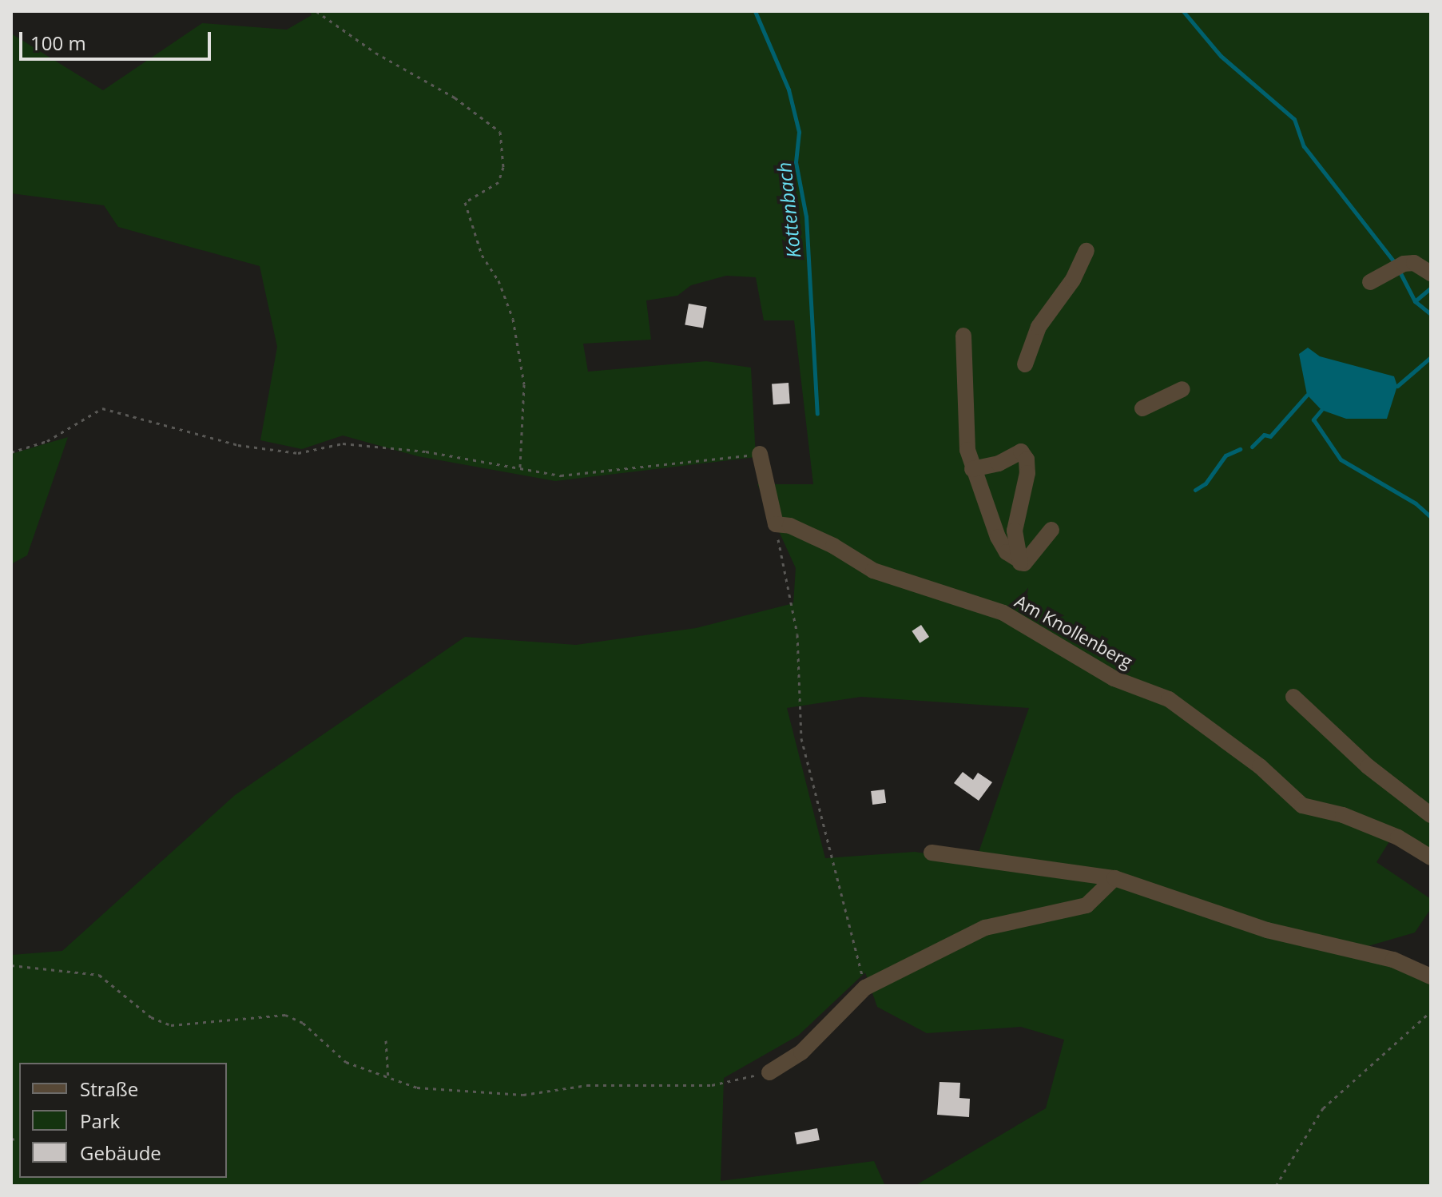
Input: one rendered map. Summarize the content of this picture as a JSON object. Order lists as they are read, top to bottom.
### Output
{
  "streets": {
    "lane": ["Am Knollenberg"]
  },
  "water": ["Kottenbach"],
  "legend": ["Straße", "Park", "Gebäude"],
  "scale_bar": "100 m"
}
